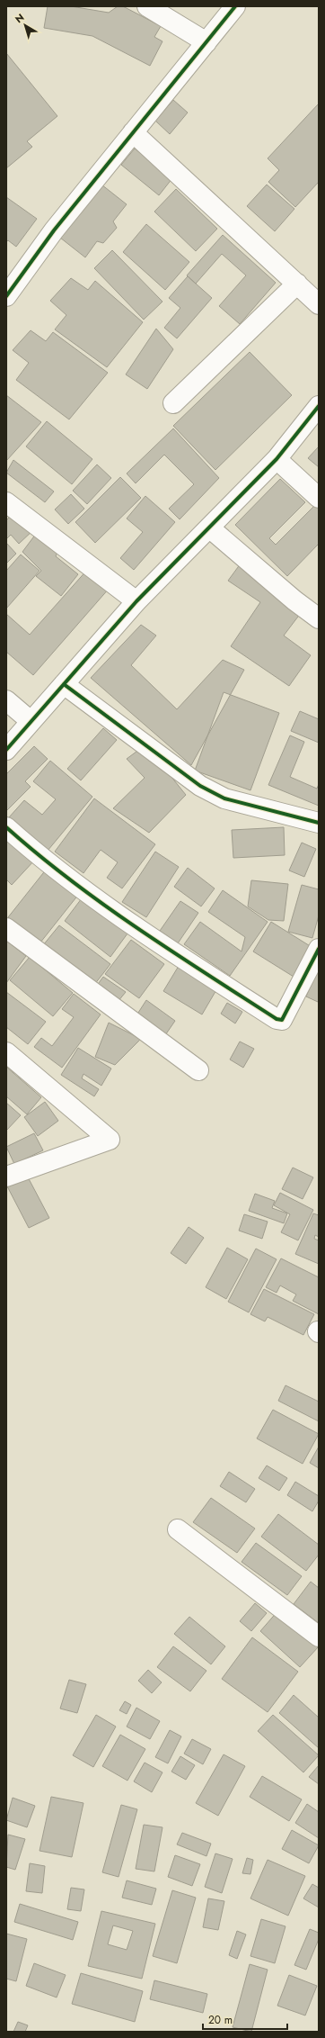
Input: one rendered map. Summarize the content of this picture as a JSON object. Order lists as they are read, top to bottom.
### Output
{
  "scale_bar": "20 m",
  "north": "top left"
}
